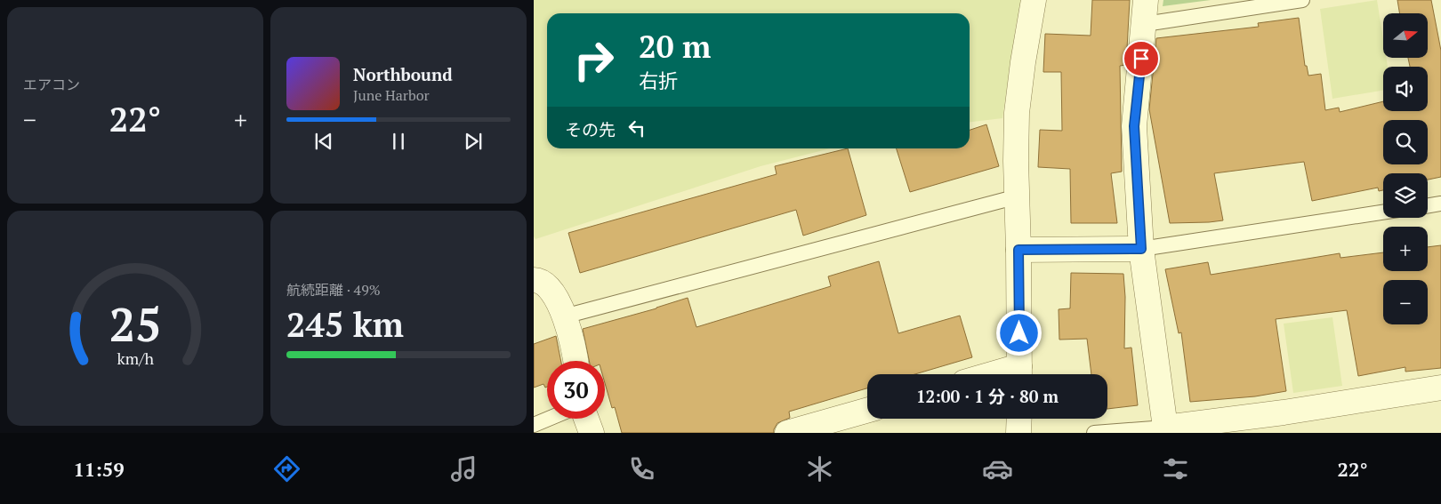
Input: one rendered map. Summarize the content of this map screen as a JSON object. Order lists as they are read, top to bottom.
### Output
{
  "north": "right",
  "page": {
    "tile": [
      "エアコン",
      ["航続距離 · 49%", "245 km"]
    ],
    "map_buttons": ["+", "−"],
    "turn": ["20 m", "右折"],
    "song": ["Northbound", "June Harbor"],
    "heat": ["−", "22°", "+"],
    "then": "その先",
    "limit": "30",
    "trip": "12:00 · 1 分 · 80 m",
    "tabs": ["11:59", "22°"],
    "gauge": ["25", "km/h"]
  }
}
